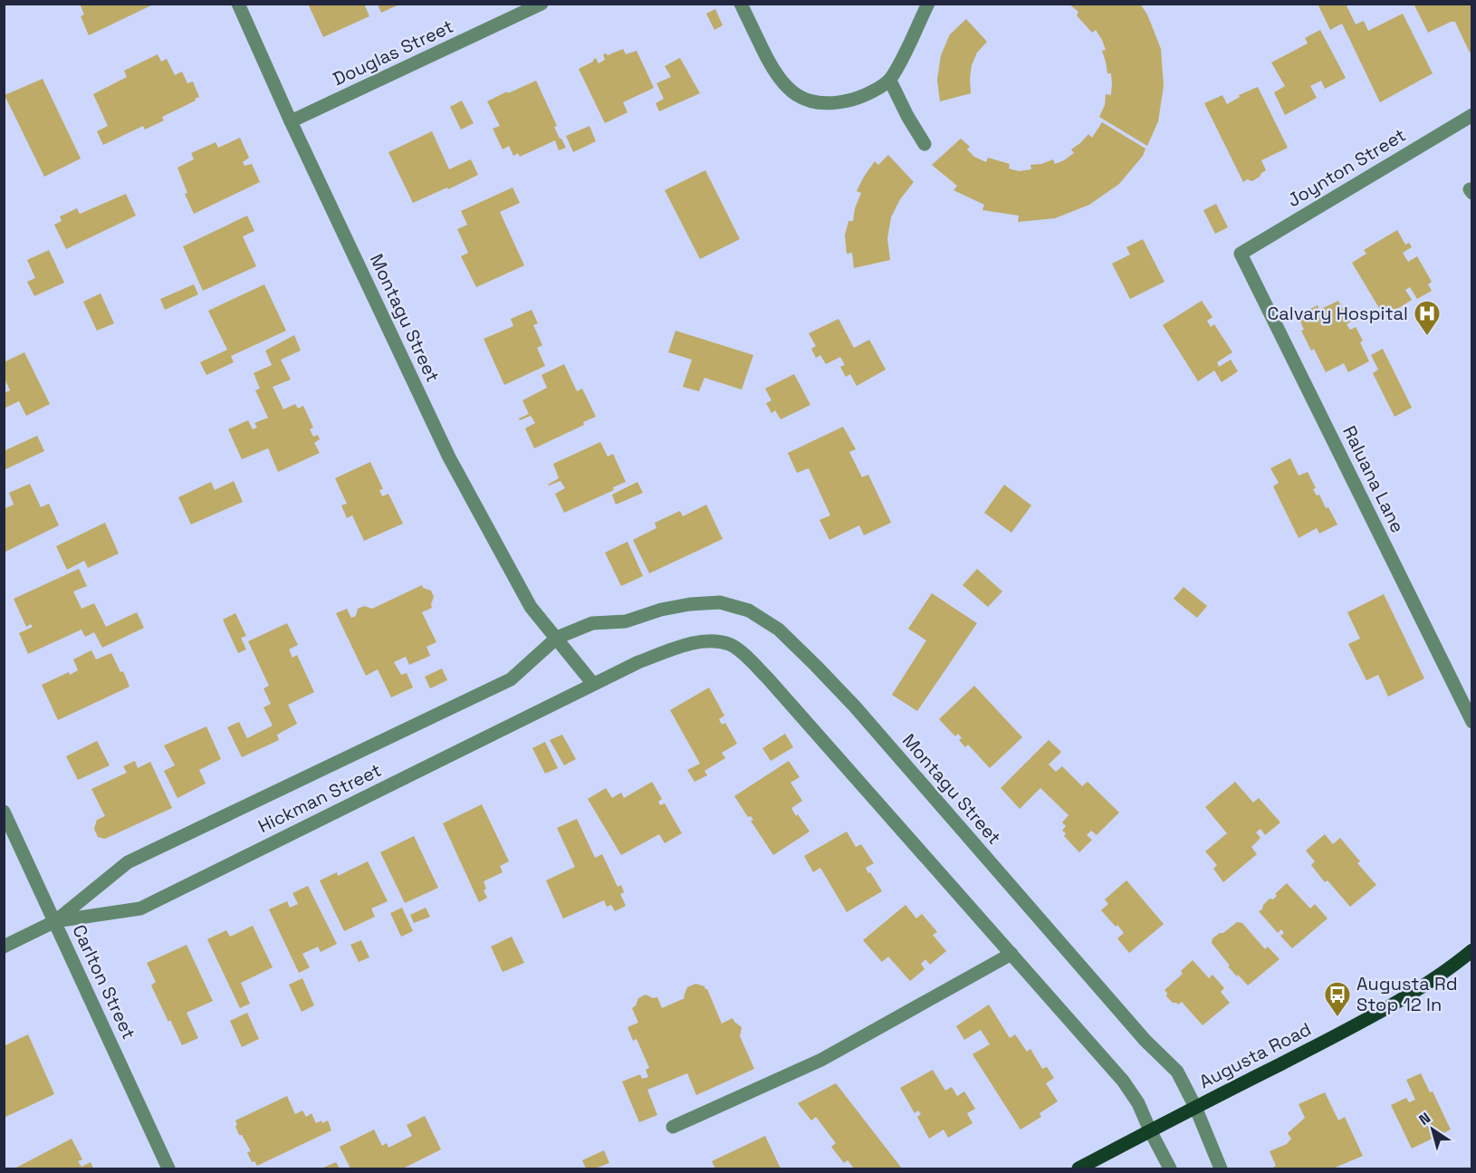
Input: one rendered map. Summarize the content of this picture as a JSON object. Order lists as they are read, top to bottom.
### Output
{
  "streets": {
    "main road": ["Augusta Road"],
    "street": [
      "Douglas Street",
      "Joynton Street",
      "Montagu Street",
      "Raluana Lane",
      "Hickman Street",
      "Carlton Street"
    ]
  },
  "crossings": [
    ["Douglas Street", "Montagu Street"],
    ["Joynton Street", "Raluana Lane"],
    ["Montagu Street", "Hickman Street"],
    ["Montagu Street", "Augusta Road"],
    ["Hickman Street", "Carlton Street"]
  ],
  "places": {
    "hospital": ["Calvary Hospital"],
    "bus stop": ["Augusta Rd Stop 12 In"]
  },
  "north": "top left"
}
